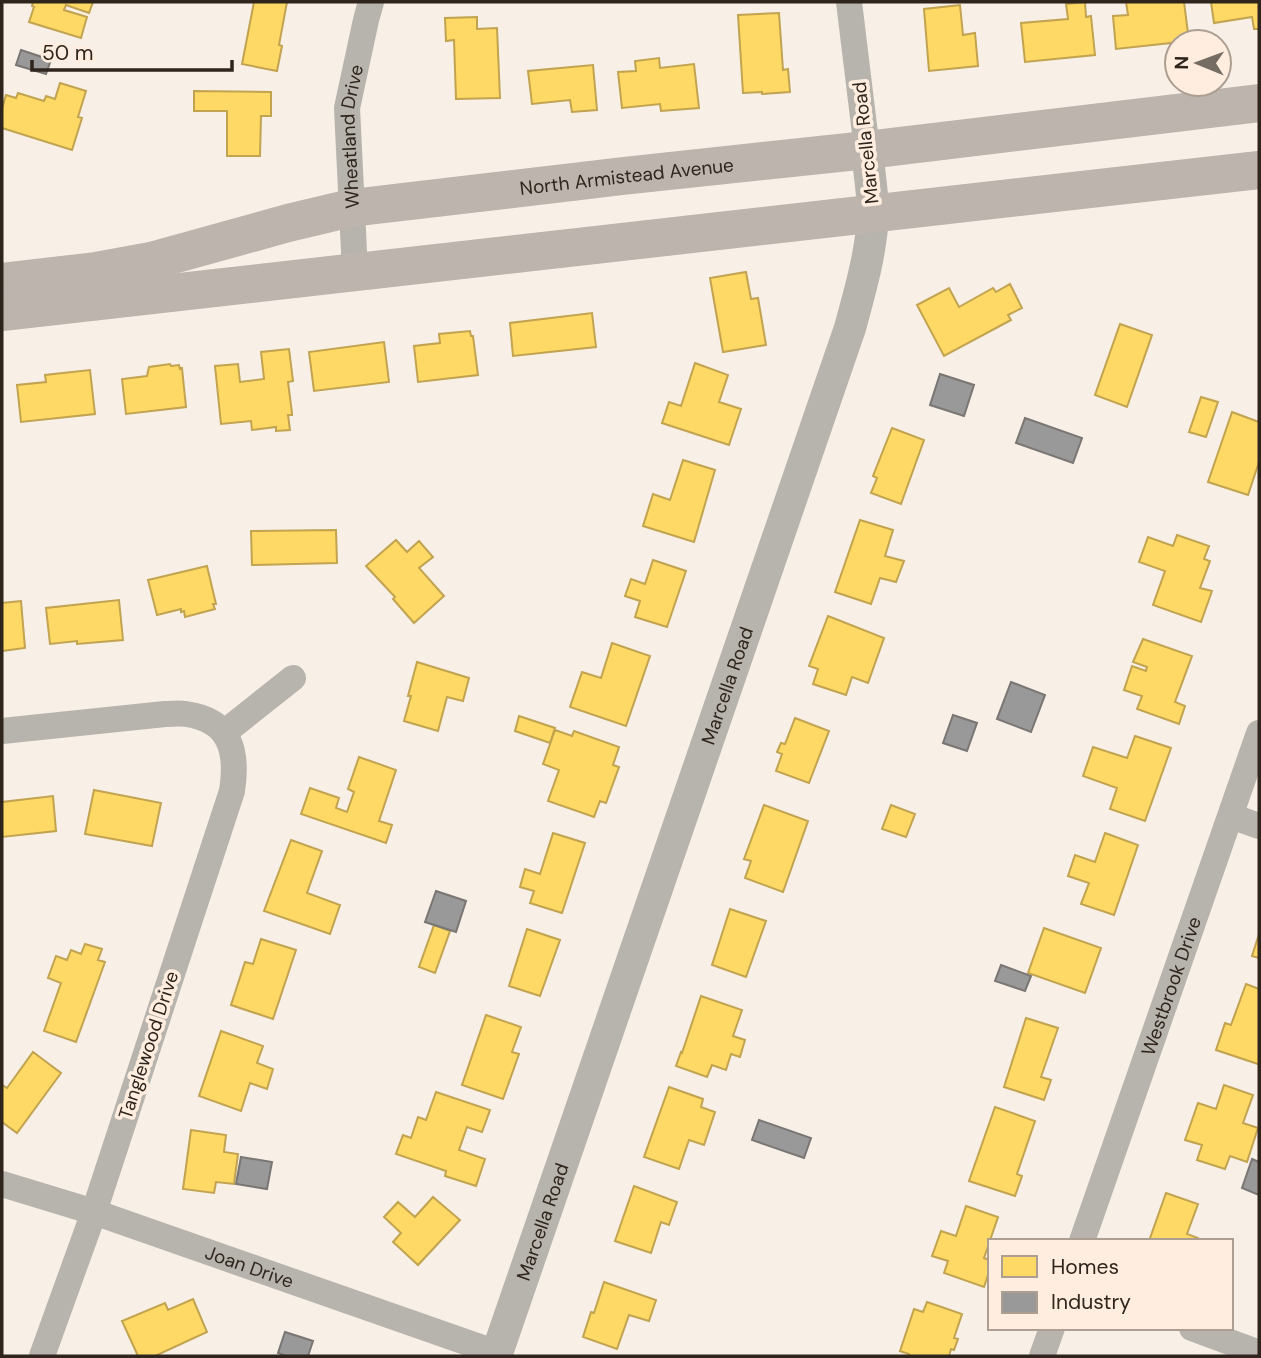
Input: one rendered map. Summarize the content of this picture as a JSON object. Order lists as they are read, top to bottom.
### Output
{
  "streets": {
    "main road": ["North Armistead Avenue"],
    "street": [
      "Wheatland Drive",
      "Marcella Road",
      "Westbrook Drive",
      "Tanglewood Drive",
      "Joan Drive"
    ]
  },
  "crossings": [
    ["Wheatland Drive", "North Armistead Avenue"],
    ["Marcella Road", "North Armistead Avenue"],
    ["Marcella Road", "Joan Drive"],
    ["Tanglewood Drive", "Joan Drive"]
  ],
  "legend": ["Homes", "Industry"],
  "scale_bar": "50 m",
  "north": "left"
}
